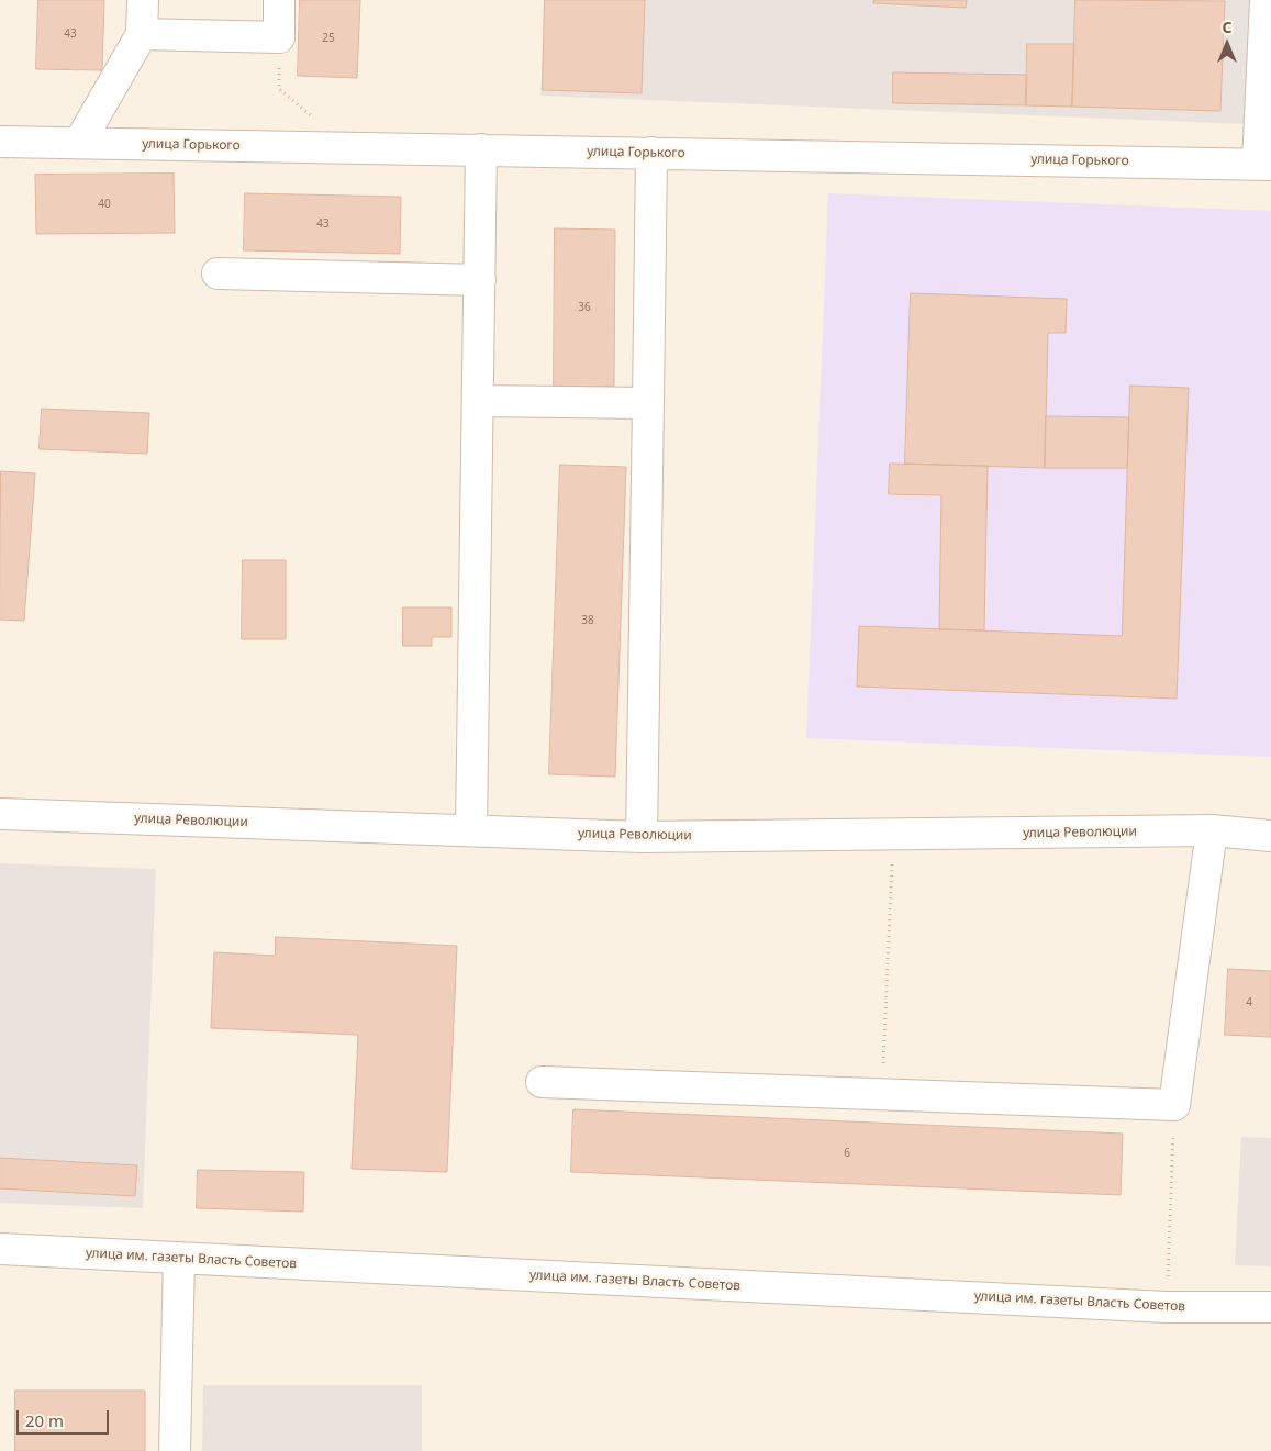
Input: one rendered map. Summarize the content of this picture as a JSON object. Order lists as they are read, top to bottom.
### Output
{
  "streets": {
    "street": ["улица Горького", "улица Революции", "улица им. газеты Власть Советов"]
  },
  "house_numbers": [
    "43",
    "25",
    "40",
    "43",
    "36",
    "38",
    "4",
    "6"
  ],
  "scale_bar": "20 m",
  "north": "top"
}
